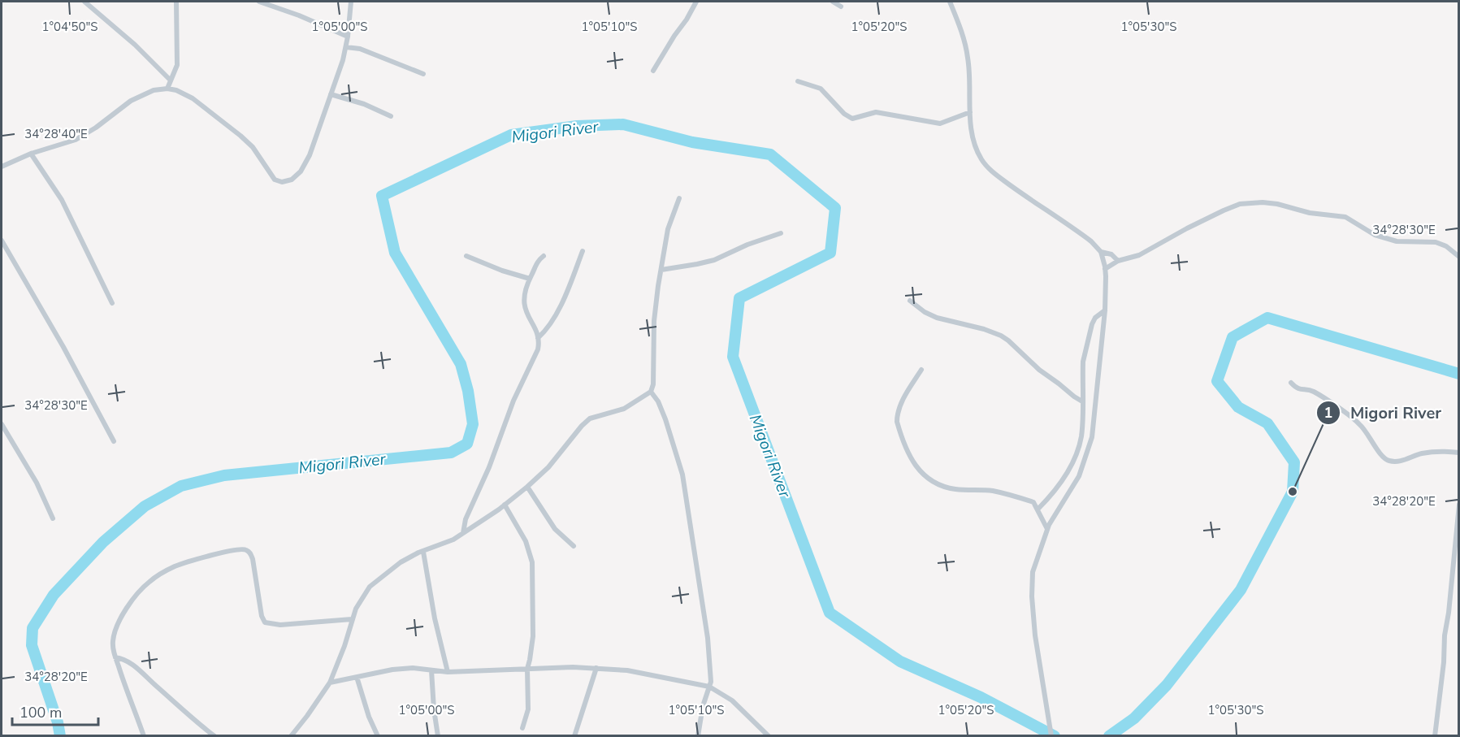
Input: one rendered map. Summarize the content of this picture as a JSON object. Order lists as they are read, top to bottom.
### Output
{
  "water": ["Migori River"],
  "places": ["Migori River"],
  "scale_bar": "100 m",
  "coordinates": [
    "1°04'50\"S",
    "1°05'00\"S",
    "1°05'10\"S",
    "1°05'20\"S",
    "1°05'30\"S",
    "34°28'40\"E",
    "34°28'30\"E",
    "34°28'20\"E"
  ]
}
